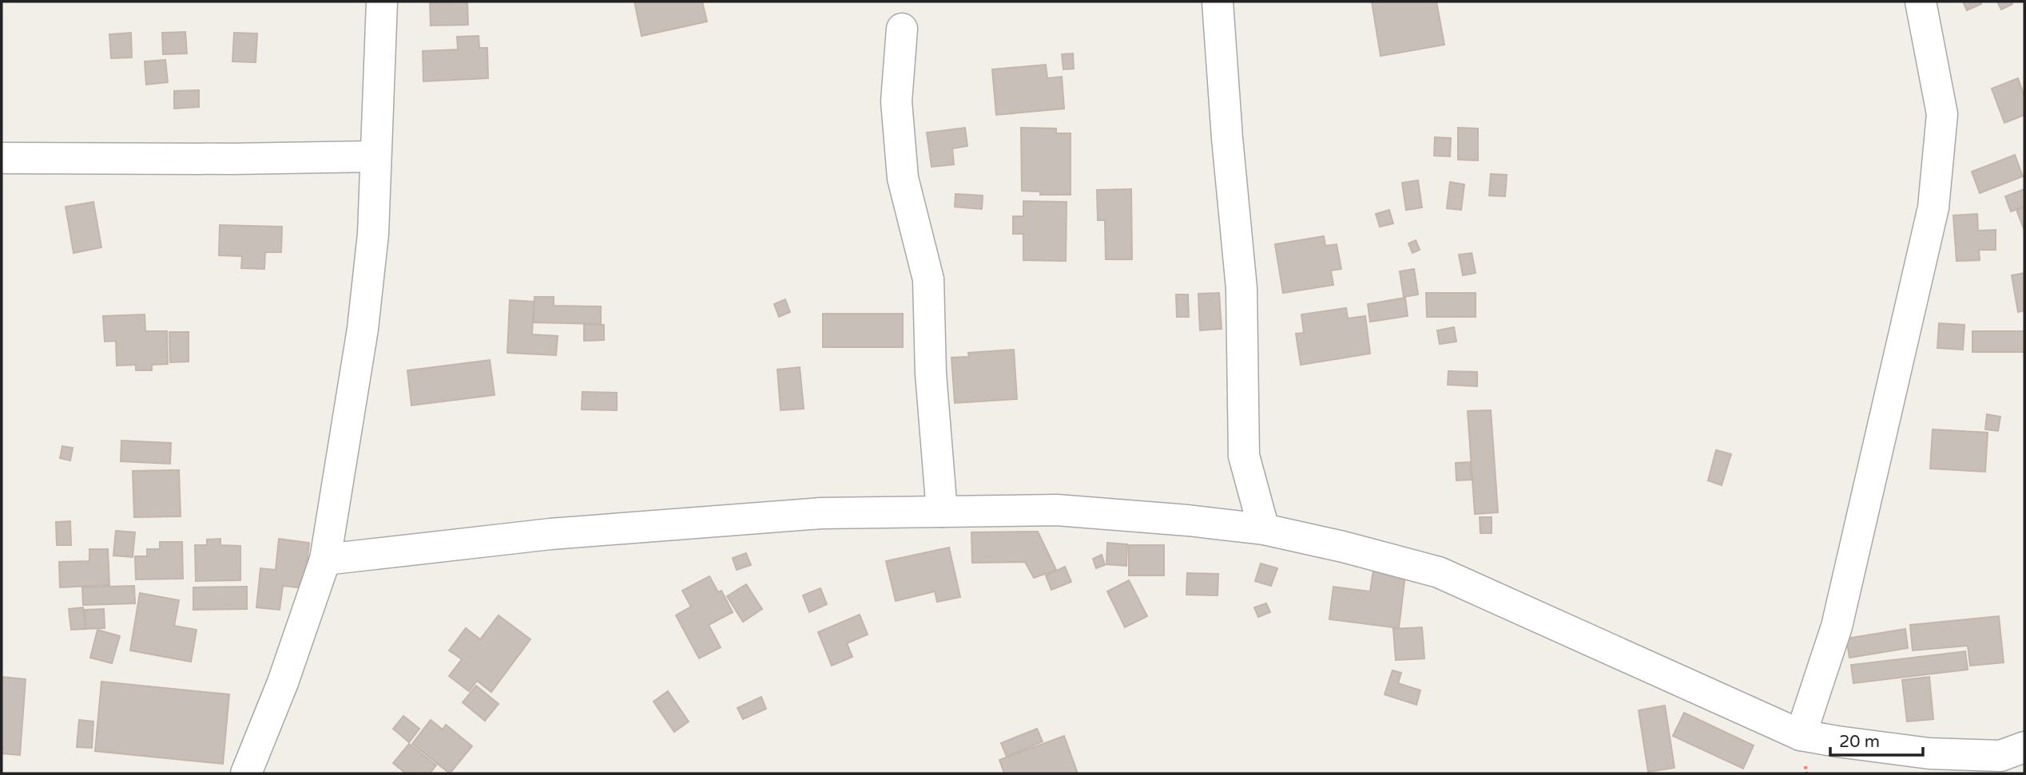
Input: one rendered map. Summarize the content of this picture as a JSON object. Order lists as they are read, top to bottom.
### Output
{
  "scale_bar": "20 m"
}
